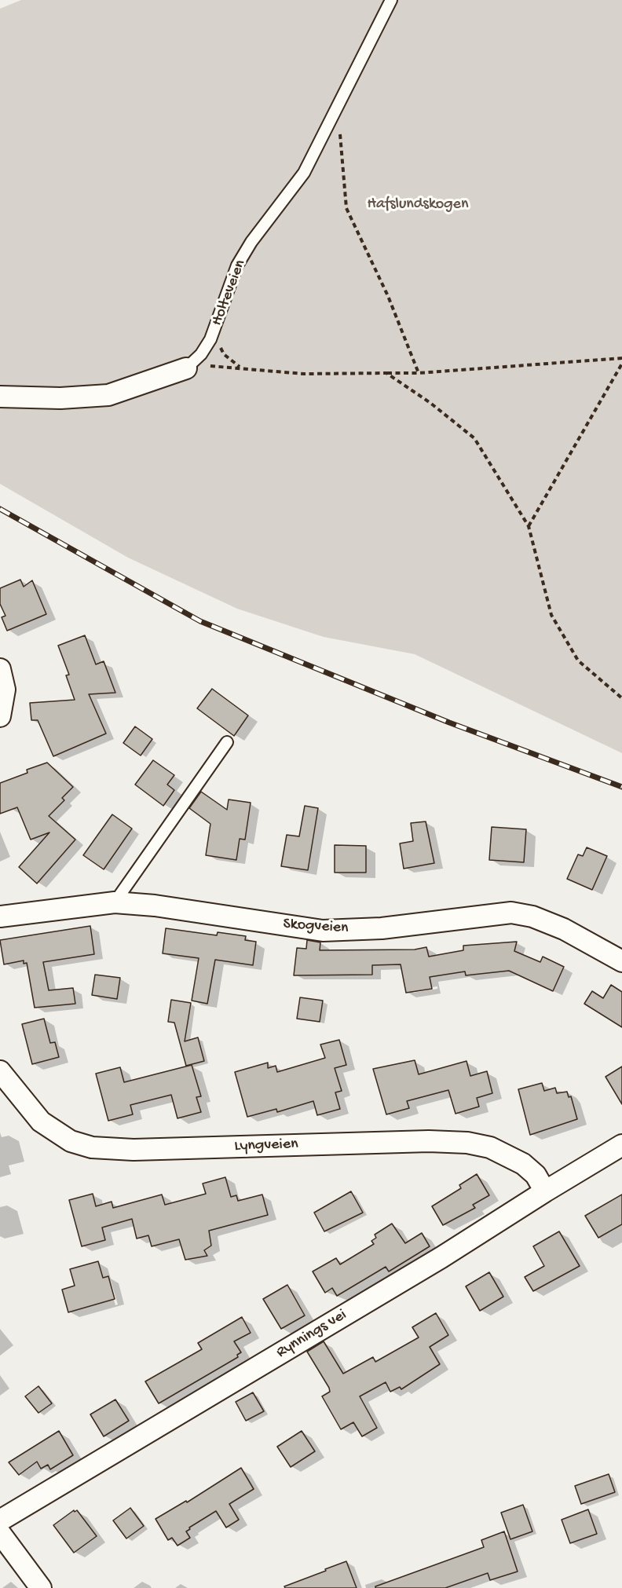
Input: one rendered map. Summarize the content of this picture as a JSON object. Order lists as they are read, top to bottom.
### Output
{
  "streets": {
    "street": [
      "Holteveien",
      "Skogveien",
      "Lyngveien",
      "Rynnings vei"
    ]
  },
  "crossings": [
    ["Lyngveien", "Rynnings vei"]
  ],
  "parks": ["Hafslundskogen"]
}
